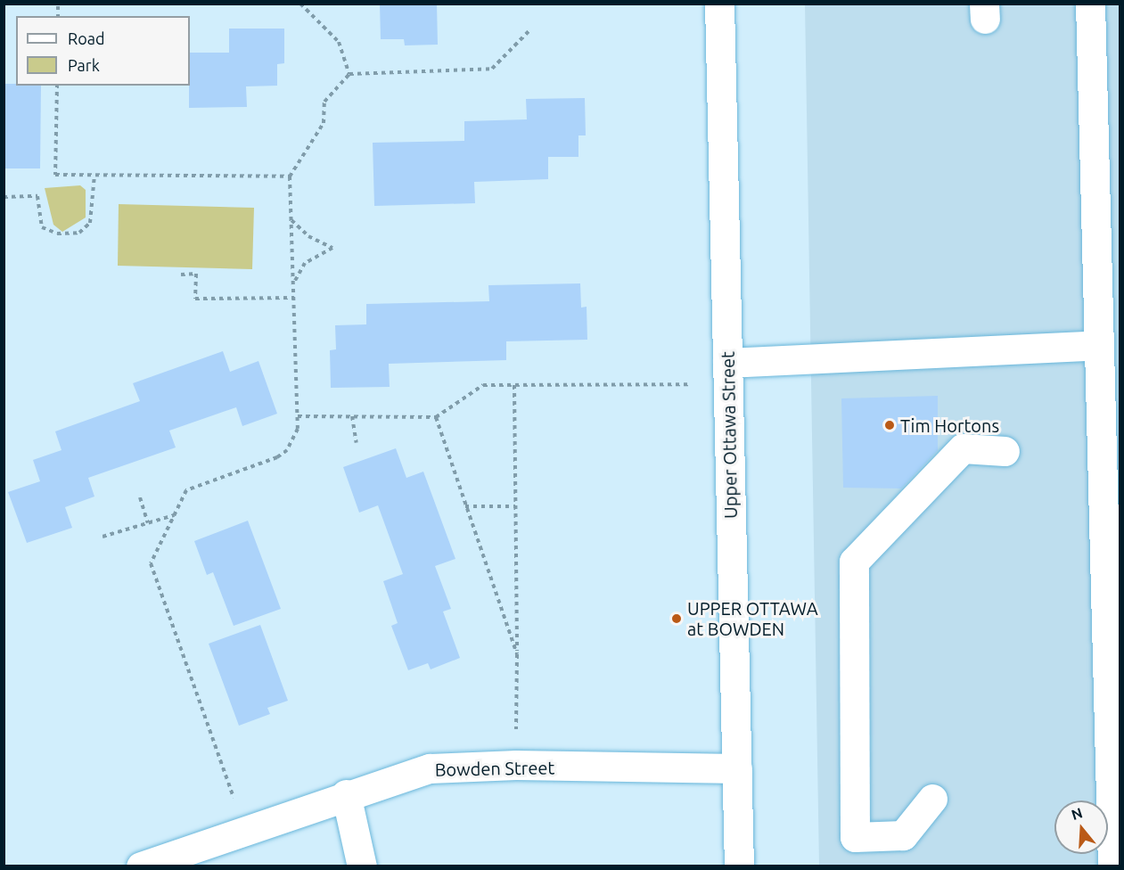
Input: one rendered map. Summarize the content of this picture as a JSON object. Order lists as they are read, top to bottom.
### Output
{
  "streets": {
    "main road": ["Upper Ottawa Street", "Bowden Street"]
  },
  "crossings": [
    ["Upper Ottawa Street", "Bowden Street"]
  ],
  "places": ["Tim Hortons", "UPPER OTTAWA at BOWDEN"],
  "legend": ["Road", "Park"],
  "north": "top"
}
